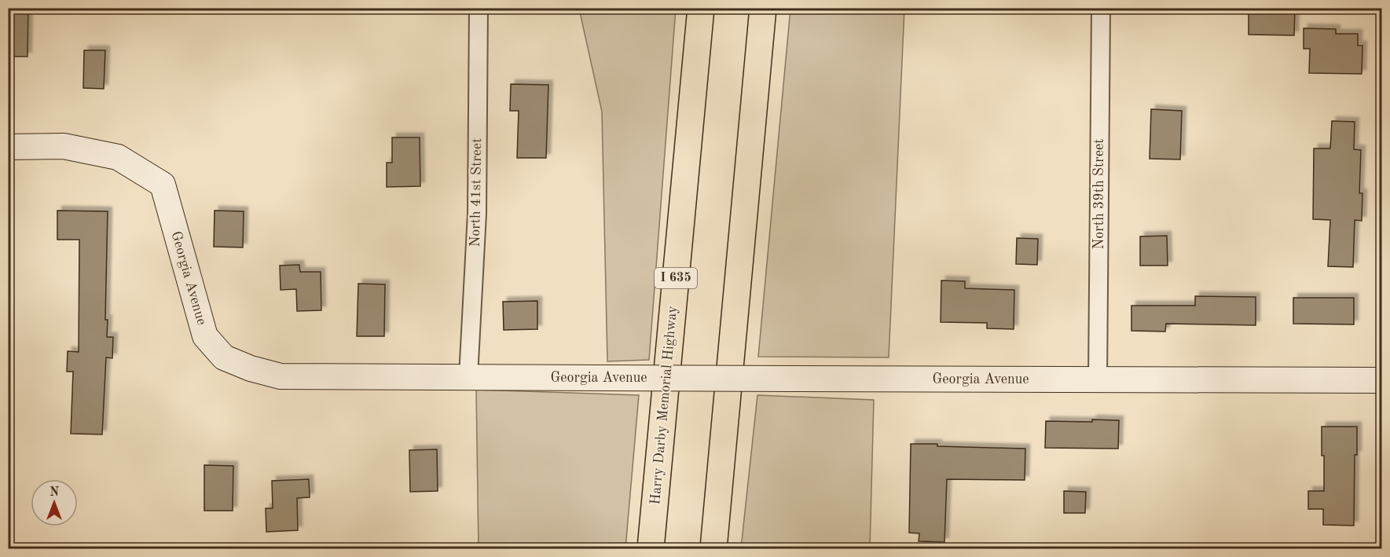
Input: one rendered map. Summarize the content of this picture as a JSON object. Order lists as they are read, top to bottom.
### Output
{
  "streets": {
    "highway": ["I 635", "Harry Darby Memorial Highway"],
    "street": ["North 41st Street", "North 39th Street", "Georgia Avenue"]
  },
  "crossings": [
    ["North 41st Street", "Georgia Avenue"],
    ["North 39th Street", "Georgia Avenue"]
  ],
  "north": "top"
}
